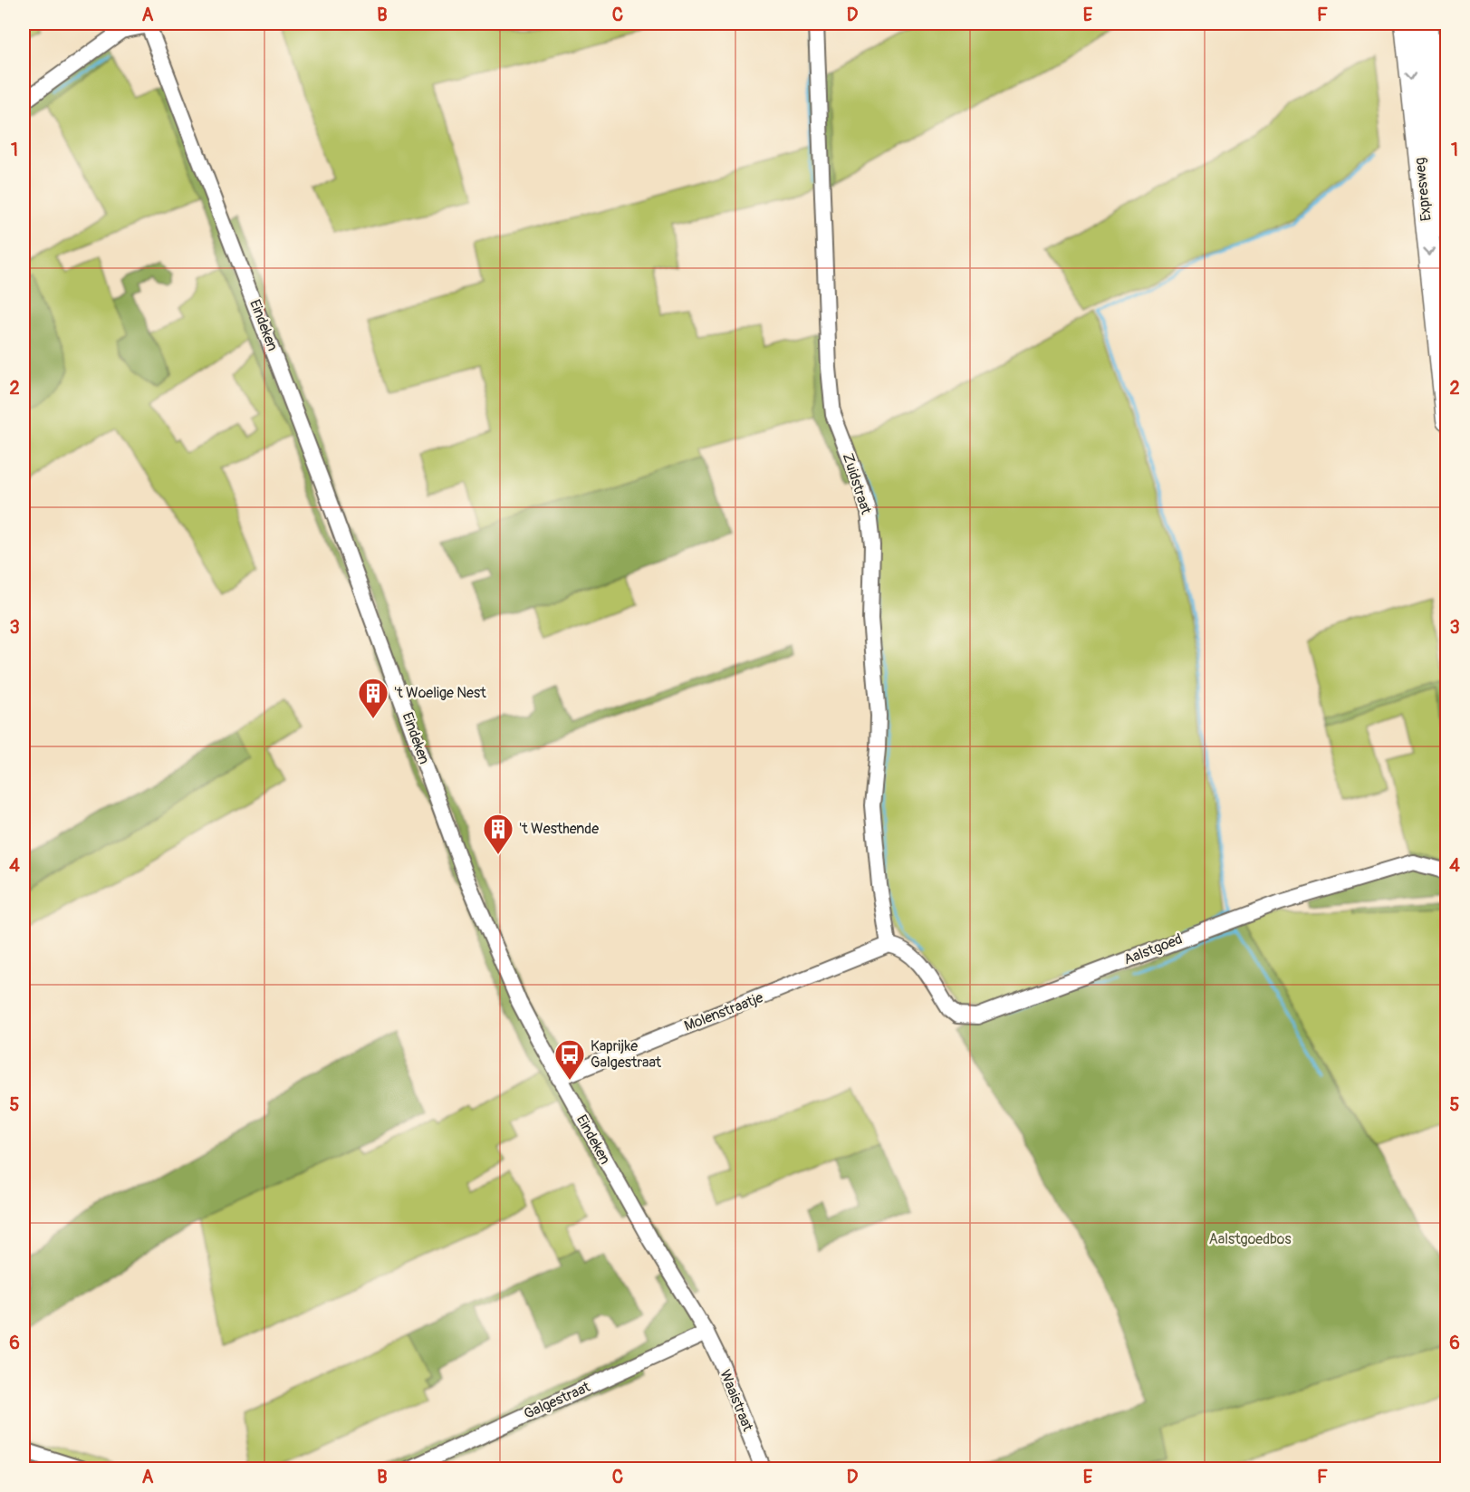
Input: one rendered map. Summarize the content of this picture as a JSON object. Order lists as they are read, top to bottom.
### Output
{
  "streets": {
    "highway": ["Expresweg"],
    "street": [
      "Eindeken",
      "Zuidstraat",
      "Aalstgoed",
      "Molenstraatje",
      "Galgestraat",
      "Waaistraat"
    ]
  },
  "crossings": [
    ["Eindeken", "Molenstraatje"],
    ["Eindeken", "Galgestraat"],
    ["Eindeken", "Waaistraat"],
    ["Zuidstraat", "Aalstgoed"],
    ["Zuidstraat", "Molenstraatje"],
    ["Aalstgoed", "Molenstraatje"],
    ["Galgestraat", "Waaistraat"]
  ],
  "parks": ["Aalstgoedbos"],
  "places": {
    "building": ["'t Woelige Nest", "'t Westhende"],
    "bus stop": ["Kaprijke Galgestraat"]
  },
  "grid": {
    "columns": [
      "A",
      "B",
      "C",
      "D",
      "E",
      "F"
    ],
    "rows": [
      "1",
      "2",
      "3",
      "4",
      "5",
      "6"
    ]
  }
}
